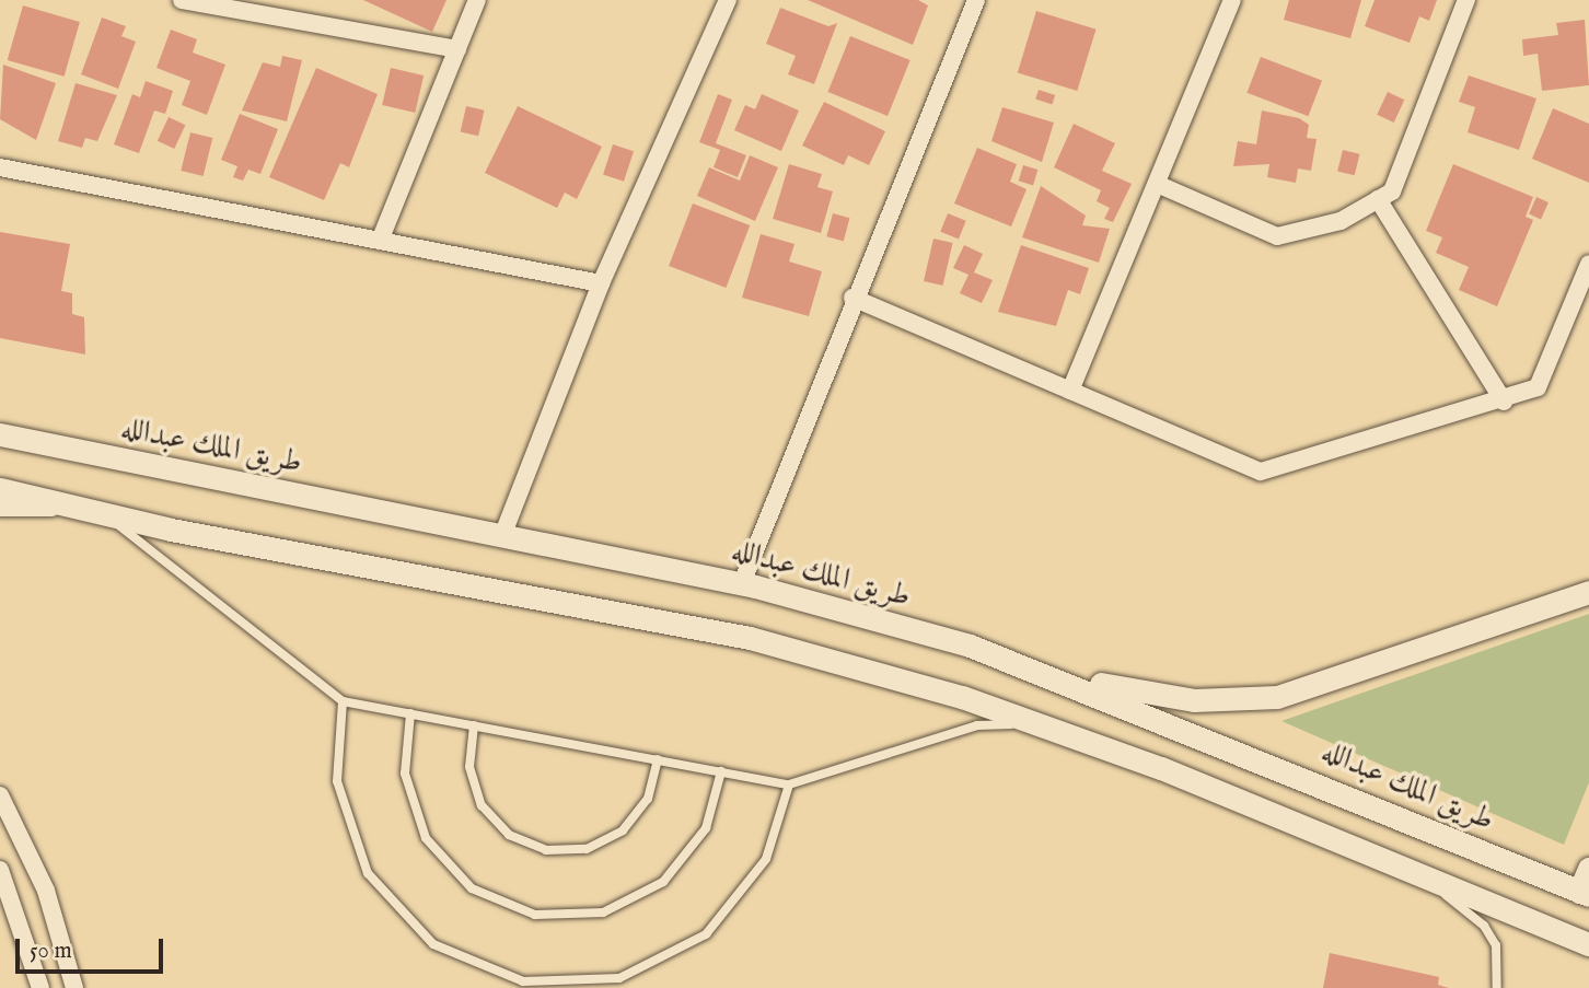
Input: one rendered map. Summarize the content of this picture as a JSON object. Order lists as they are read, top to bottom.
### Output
{
  "streets": {
    "street": ["طريق الملك عبدالله"]
  },
  "scale_bar": "50 m"
}
